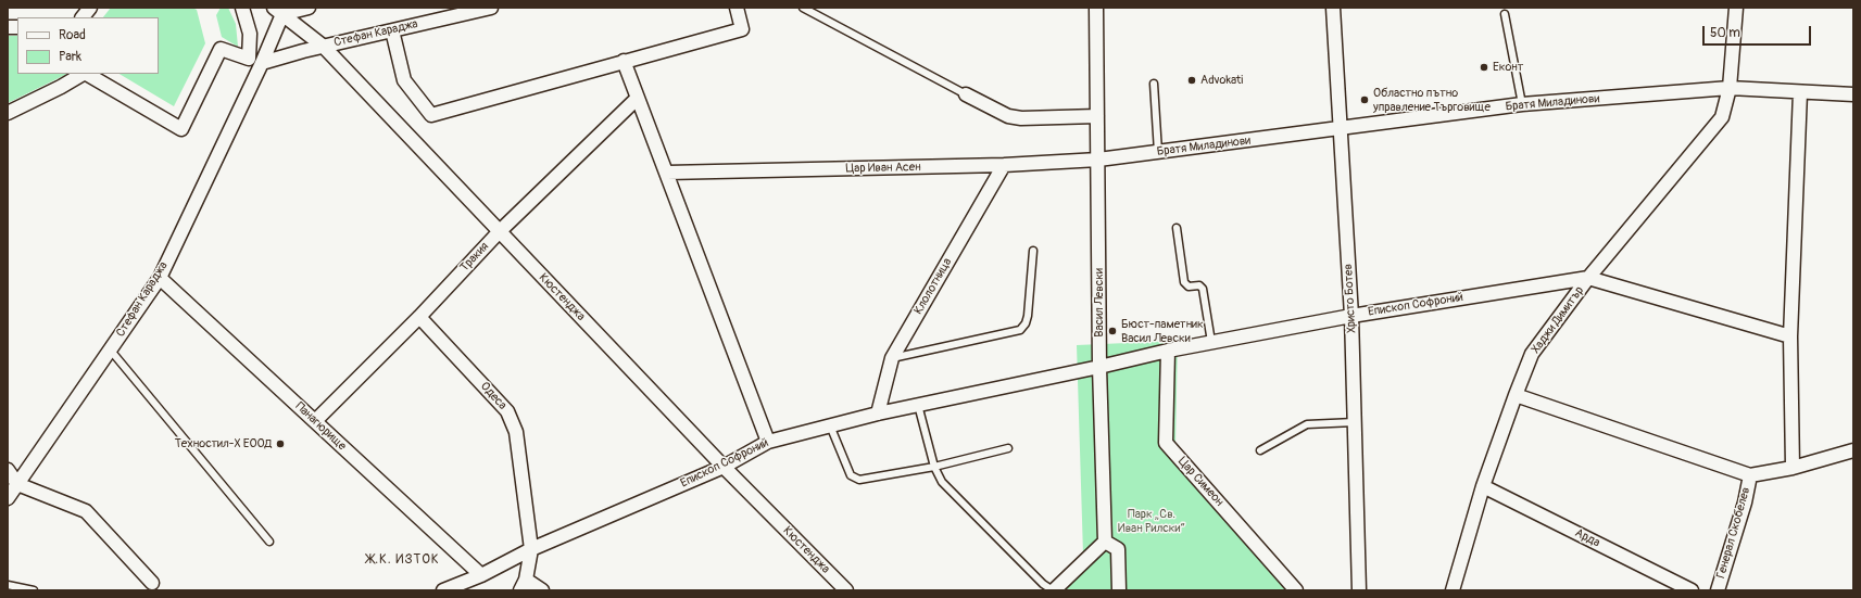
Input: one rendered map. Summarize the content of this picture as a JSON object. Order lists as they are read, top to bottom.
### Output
{
  "streets": {
    "street": [
      "Стефан Караджа",
      "Братя Миладинови",
      "Цар Иван Асен",
      "Тракия",
      "Клолотница",
      "Кюстенджа",
      "Христо Ботев",
      "Васил Левски",
      "Епископ Софроний",
      "Хаджи Димитър",
      "Одеса",
      "Панагюрище",
      "Цар Симеон",
      "Генерал Скобелев",
      "Арда"
    ]
  },
  "crossings": [
    ["Стефан Караджа", "Кюстенджа"],
    ["Стефан Караджа", "Панагюрище"],
    ["Братя Миладинови", "Цар Иван Асен"],
    ["Братя Миладинови", "Христо Ботев"],
    ["Братя Миладинови", "Васил Левски"],
    ["Братя Миладинови", "Хаджи Димитър"],
    ["Цар Иван Асен", "Клолотница"],
    ["Цар Иван Асен", "Васил Левски"],
    ["Тракия", "Кюстенджа"],
    ["Тракия", "Одеса"],
    ["Тракия", "Панагюрище"],
    ["Клолотница", "Епископ Софроний"],
    ["Кюстенджа", "Епископ Софроний"],
    ["Христо Ботев", "Епископ Софроний"],
    ["Васил Левски", "Епископ Софроний"],
    ["Епископ Софроний", "Хаджи Димитър"],
    ["Епископ Софроний", "Одеса"],
    ["Епископ Софроний", "Панагюрище"],
    ["Епископ Софроний", "Цар Симеон"],
    ["Хаджи Димитър", "Арда"]
  ],
  "districts": ["Ж.К. ИЗТОК"],
  "parks": ["Парк „Св. Иван Рилски“"],
  "places": [
    "Еконт",
    "Advokati",
    "Областно пътно управление Търговище",
    "Бюст-паметник Васил Левски",
    "Техностил-Х ЕООД"
  ],
  "legend": ["Road", "Park"],
  "scale_bar": "50 m"
}
